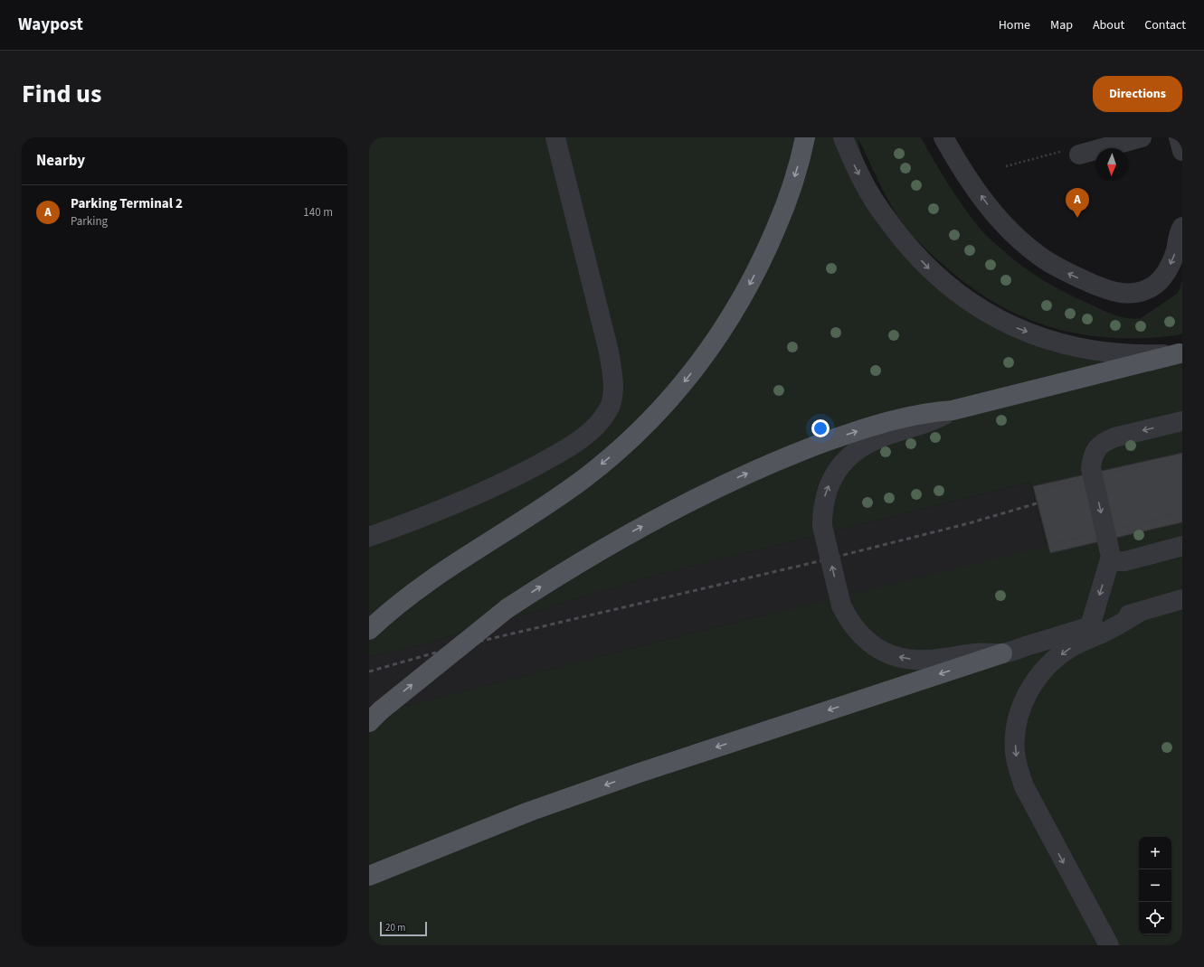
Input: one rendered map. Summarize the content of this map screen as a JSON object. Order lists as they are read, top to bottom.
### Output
{
  "scale_bar": "20 m",
  "north": "bottom",
  "page": {
    "header": "Waypost",
    "nav": [
      "Home",
      "Map",
      "About",
      "Contact"
    ],
    "title": "Find us",
    "buttons": "Directions",
    "heading": "Nearby",
    "list": [
      {
        "mark": "A",
        "name": "Parking Terminal 2",
        "note": "Parking",
        "value": "140 m"
      }
    ],
    "pins": "A",
    "map_buttons": ["+", "−"],
    "scale": "20 m"
  }
}
